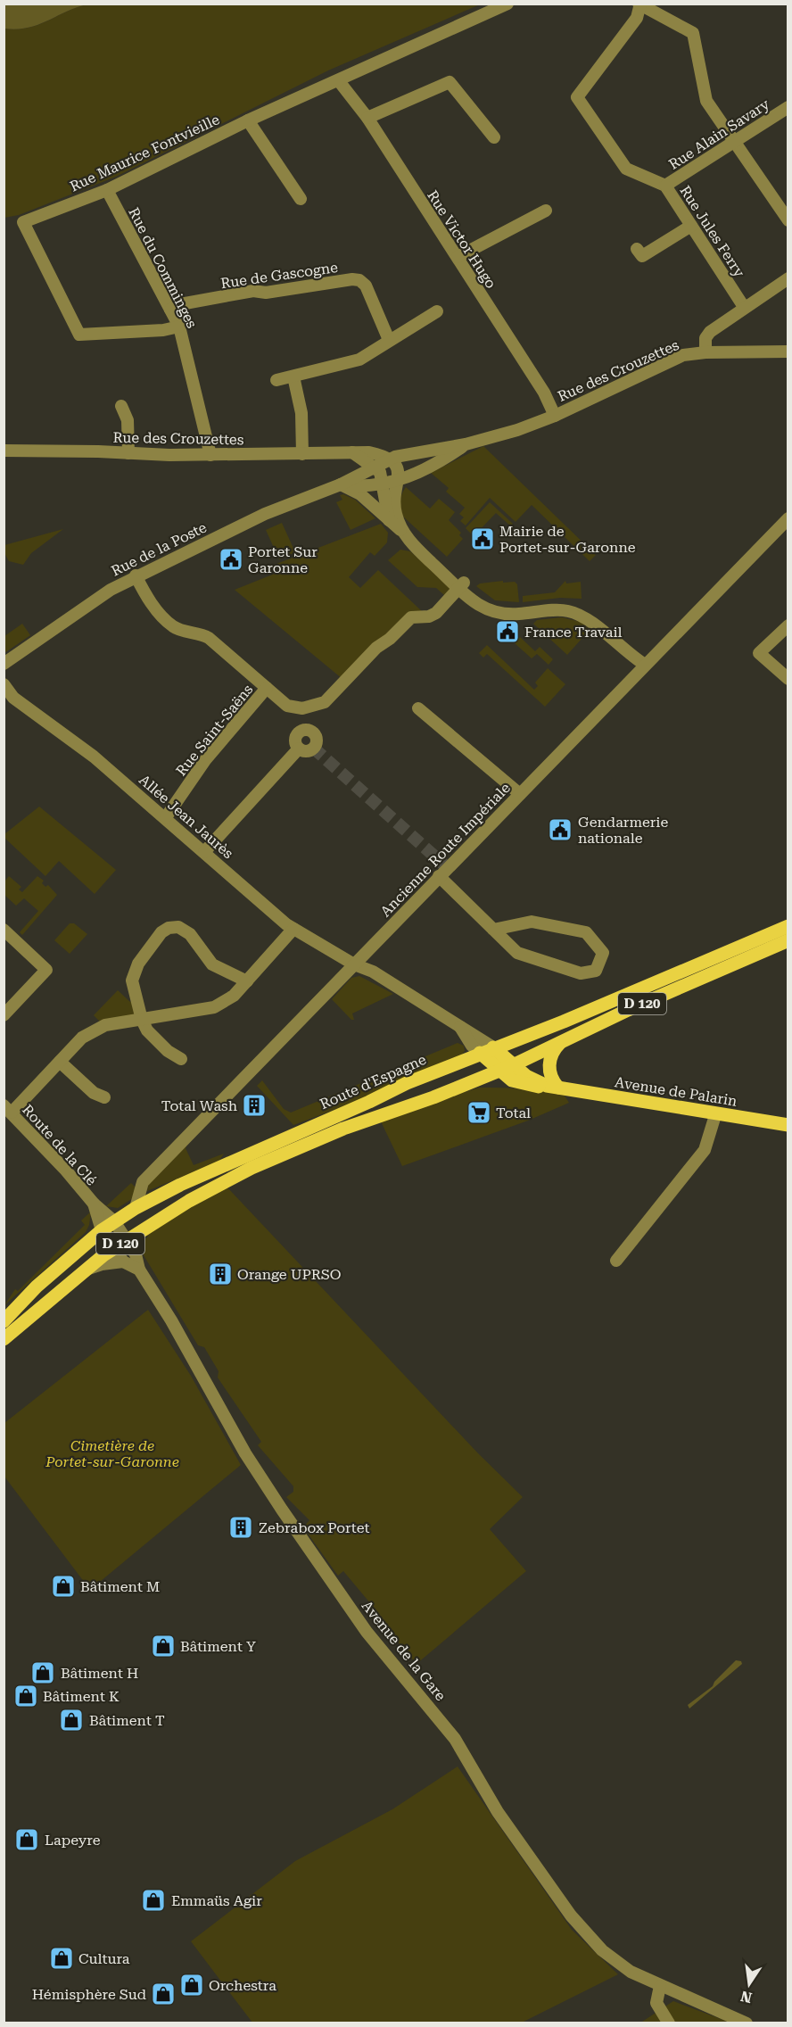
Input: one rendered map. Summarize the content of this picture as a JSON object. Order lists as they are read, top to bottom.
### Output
{
  "streets": {
    "main road": ["D 120", "Route d'Espagne", "Avenue de Palarin"],
    "street": [
      "Rue Alain Savary",
      "Rue Maurice Fontvieille",
      "Rue Jules Ferry",
      "Rue Victor Hugo",
      "Rue du Comminges",
      "Rue de Gascogne",
      "Rue des Crouzettes",
      "Rue de la Poste",
      "Rue Saint-Saëns",
      "Allée Jean Jaurès",
      "Ancienne Route Impériale",
      "Route de la Clé",
      "Avenue de la Gare"
    ]
  },
  "crossings": [
    ["Rue Alain Savary", "Rue Jules Ferry"],
    ["Rue Maurice Fontvieille", "Rue Victor Hugo"],
    ["Rue Maurice Fontvieille", "Rue du Comminges"],
    ["Rue Victor Hugo", "Rue des Crouzettes"],
    ["Rue du Comminges", "Rue de Gascogne"],
    ["Rue du Comminges", "Rue des Crouzettes"],
    ["Rue des Crouzettes", "Rue de la Poste"],
    ["Rue Saint-Saëns", "Allée Jean Jaurès"],
    ["Allée Jean Jaurès", "Ancienne Route Impériale"],
    ["Allée Jean Jaurès", "Route d'Espagne"],
    ["Allée Jean Jaurès", "Avenue de Palarin"],
    ["Ancienne Route Impériale", "Route d'Espagne"],
    ["D 120", "Avenue de Palarin"],
    ["D 120", "Route de la Clé"],
    ["D 120", "Avenue de la Gare"],
    ["Route d'Espagne", "Avenue de Palarin"],
    ["Route d'Espagne", "Route de la Clé"],
    ["Route de la Clé", "Avenue de la Gare"]
  ],
  "parks": ["Cimetière de Portet-sur-Garonne"],
  "places": {
    "public building": [
      "Mairie de Portet-sur-Garonne",
      "Portet Sur Garonne",
      "France Travail",
      "Gendarmerie nationale"
    ],
    "building": ["Total Wash", "Orange UPRSO", "Zebrabox Portet"],
    "supermarket": ["Total"],
    "shop": [
      "Bâtiment M",
      "Bâtiment Y",
      "Bâtiment H",
      "Bâtiment K",
      "Bâtiment T",
      "Lapeyre",
      "Emmaüs Agir",
      "Cultura",
      "Orchestra",
      "Hémisphère Sud"
    ]
  },
  "north": "bottom"
}
